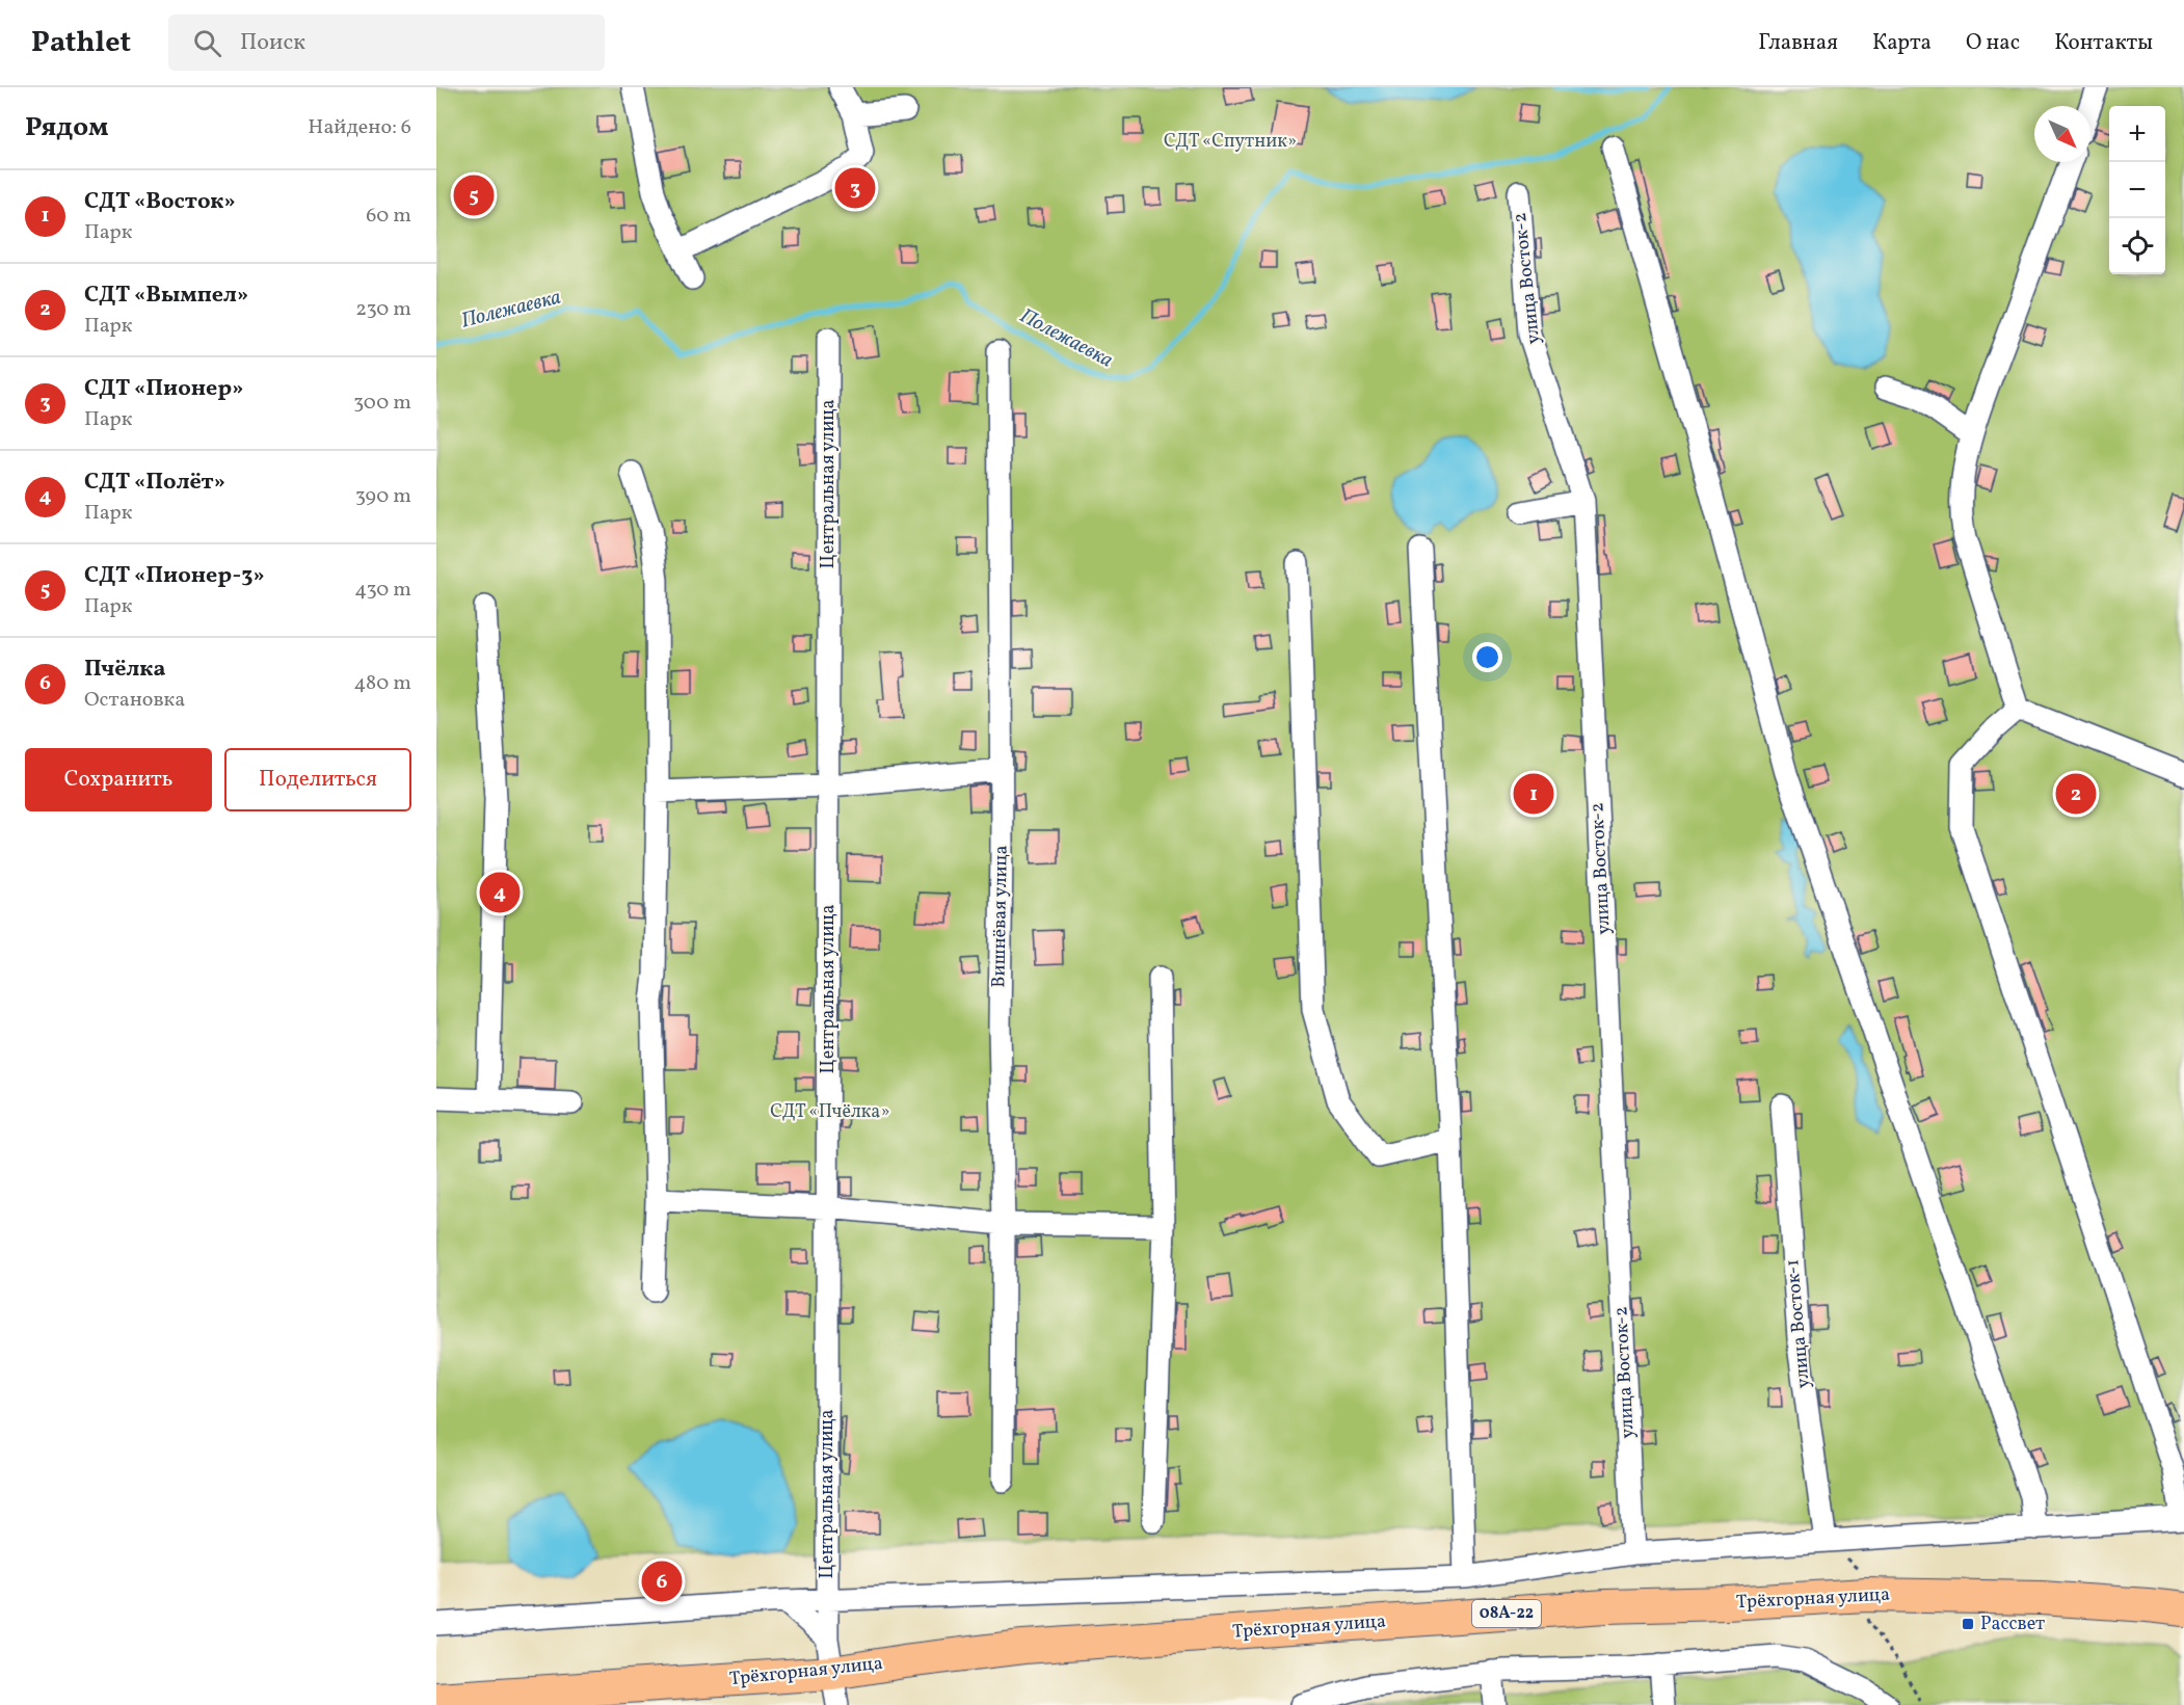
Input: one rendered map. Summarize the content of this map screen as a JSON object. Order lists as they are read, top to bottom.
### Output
{
  "streets": {
    "highway": ["Трёхгорная улица", "08А-22"],
    "street": [
      "улица Восток-2",
      "Центральная улица",
      "Вишнёвая улица",
      "улица Восток-1"
    ]
  },
  "crossings": [
    ["Центральная улица", "Трёхгорная улица"]
  ],
  "water": ["Полежаевка"],
  "parks": ["СДТ «Спутник»", "СДТ «Пчёлка»"],
  "places": {
    "transit": ["Рассвет"]
  },
  "north": "bottom right",
  "page": {
    "header": "Pathlet",
    "search": "Поиск",
    "nav": [
      "Главная",
      "Карта",
      "О нас",
      "Контакты"
    ],
    "heading": ["Рядом", "Найдено: 6"],
    "map_buttons": ["+", "−"],
    "pins": [
      "3",
      "5",
      "1",
      "2",
      "4",
      "6"
    ],
    "list": [
      {
        "mark": "1",
        "name": "СДТ «Восток»",
        "note": "Парк",
        "value": "60 m"
      },
      {
        "mark": "2",
        "name": "СДТ «Вымпел»",
        "note": "Парк",
        "value": "230 m"
      },
      {
        "mark": "3",
        "name": "СДТ «Пионер»",
        "note": "Парк",
        "value": "300 m"
      },
      {
        "mark": "4",
        "name": "СДТ «Полёт»",
        "note": "Парк",
        "value": "390 m"
      },
      {
        "mark": "5",
        "name": "СДТ «Пионер-3»",
        "note": "Парк",
        "value": "430 m"
      },
      {
        "mark": "6",
        "name": "Пчёлка",
        "note": "Остановка",
        "value": "480 m"
      }
    ],
    "buttons": ["Сохранить", "Поделиться"]
  }
}
